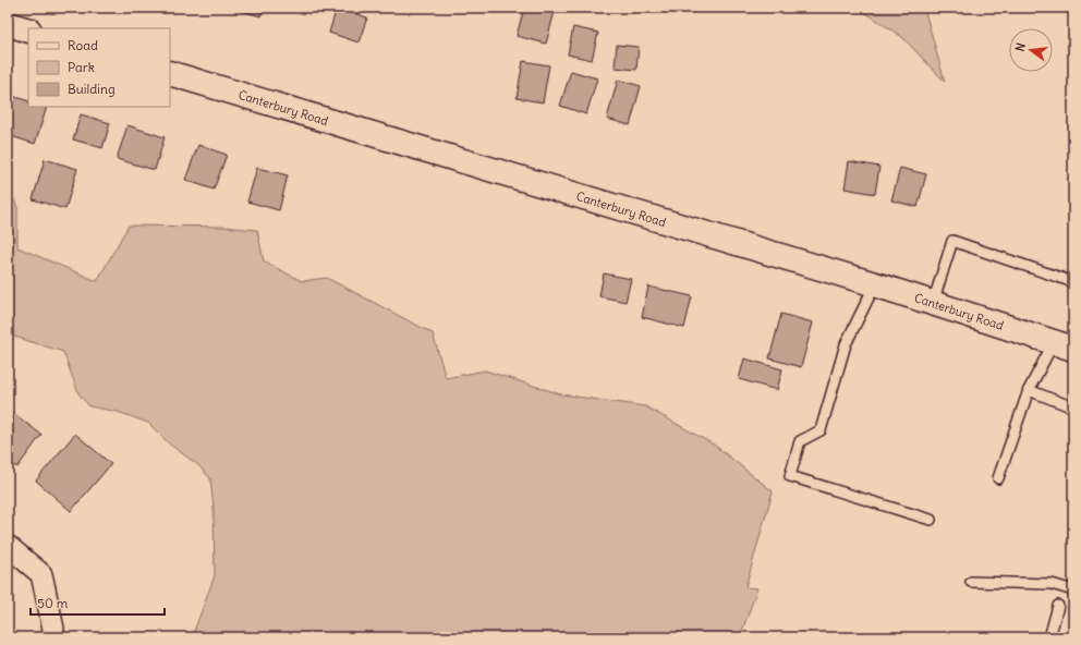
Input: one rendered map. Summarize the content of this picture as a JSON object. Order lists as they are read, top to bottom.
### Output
{
  "streets": {
    "street": ["Canterbury Road"]
  },
  "legend": ["Road", "Park", "Building"],
  "scale_bar": "50 m",
  "north": "left"
}
